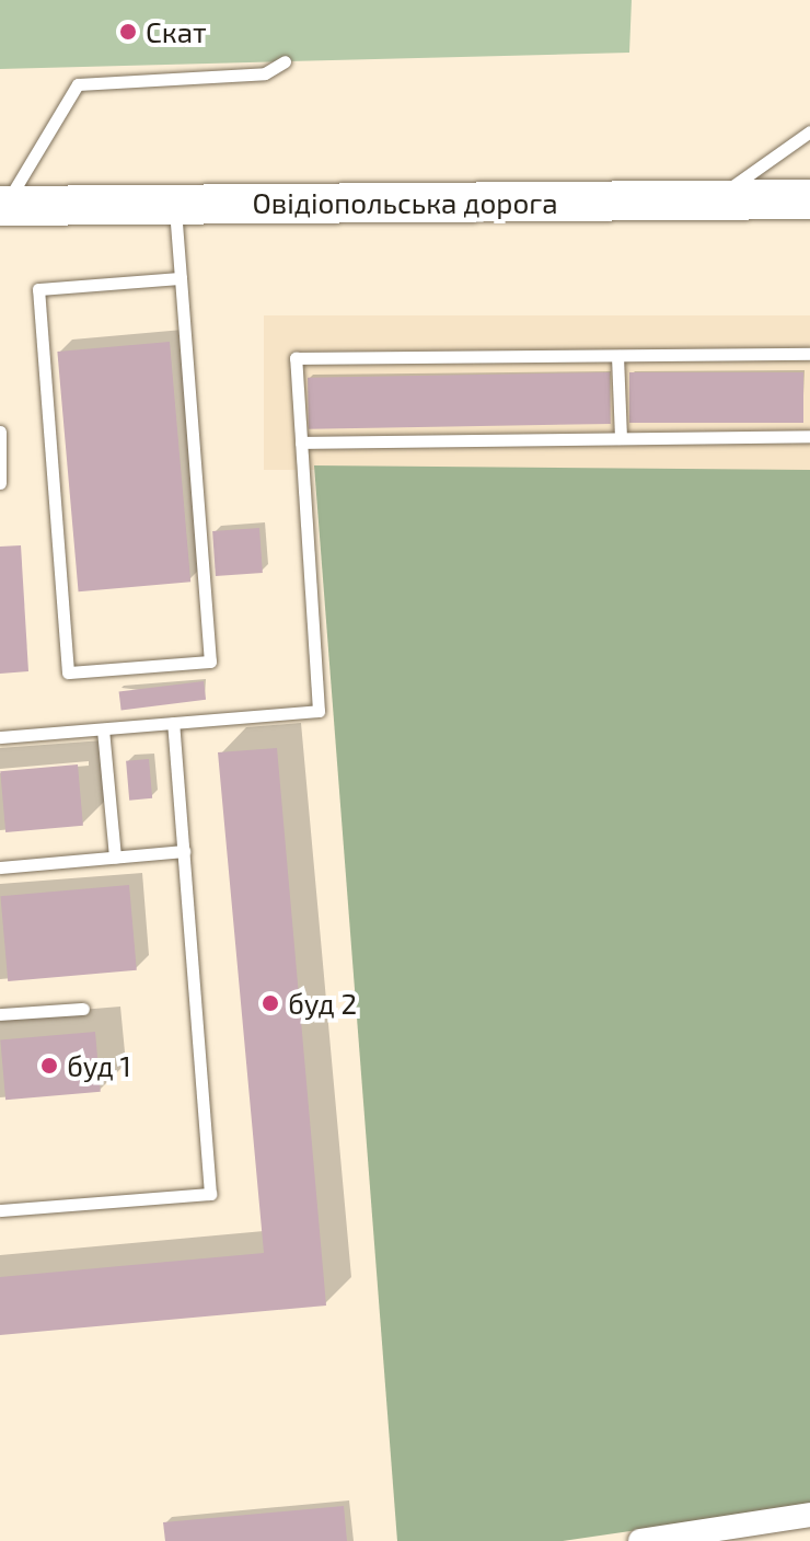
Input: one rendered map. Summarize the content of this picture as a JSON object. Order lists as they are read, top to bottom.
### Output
{
  "streets": {
    "main road": ["Овідіопольська дорога"]
  },
  "places": ["Скат", "буд 2", "буд 1"]
}
